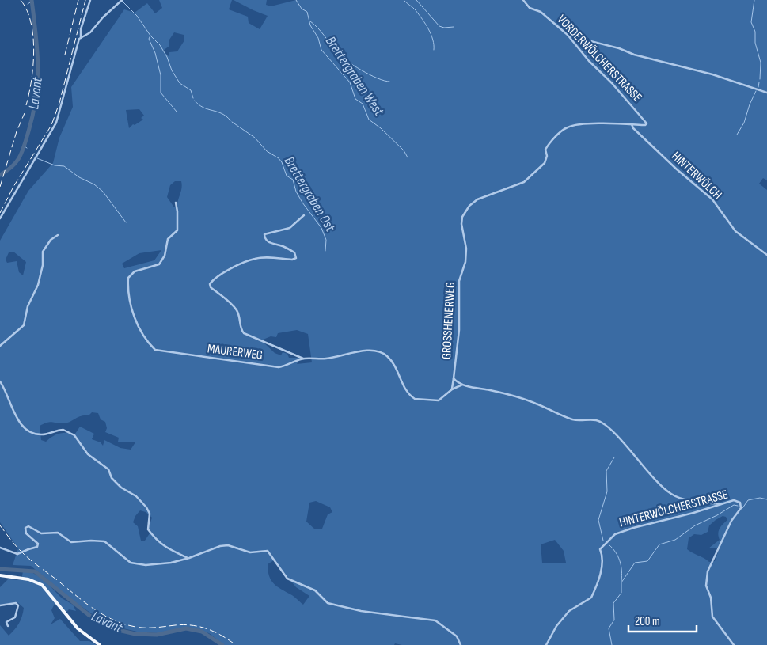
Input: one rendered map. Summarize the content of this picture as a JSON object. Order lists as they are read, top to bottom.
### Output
{
  "streets": {
    "street": [
      "VORDERWÖLCHERSTRASSE",
      "HINTERWÖLCH",
      "GROSSHENERWEG",
      "MAURERWEG",
      "HINTERWÖLCHERSTRASSE"
    ]
  },
  "crossings": [
    ["VORDERWÖLCHERSTRASSE", "HINTERWÖLCH"],
    ["VORDERWÖLCHERSTRASSE", "GROSSHENERWEG"],
    ["HINTERWÖLCH", "GROSSHENERWEG"],
    ["GROSSHENERWEG", "MAURERWEG"],
    ["GROSSHENERWEG", "HINTERWÖLCHERSTRASSE"]
  ],
  "water": ["Brettergraben West", "Lavant", "Brettergraben Ost"],
  "scale_bar": "200 m"
}
